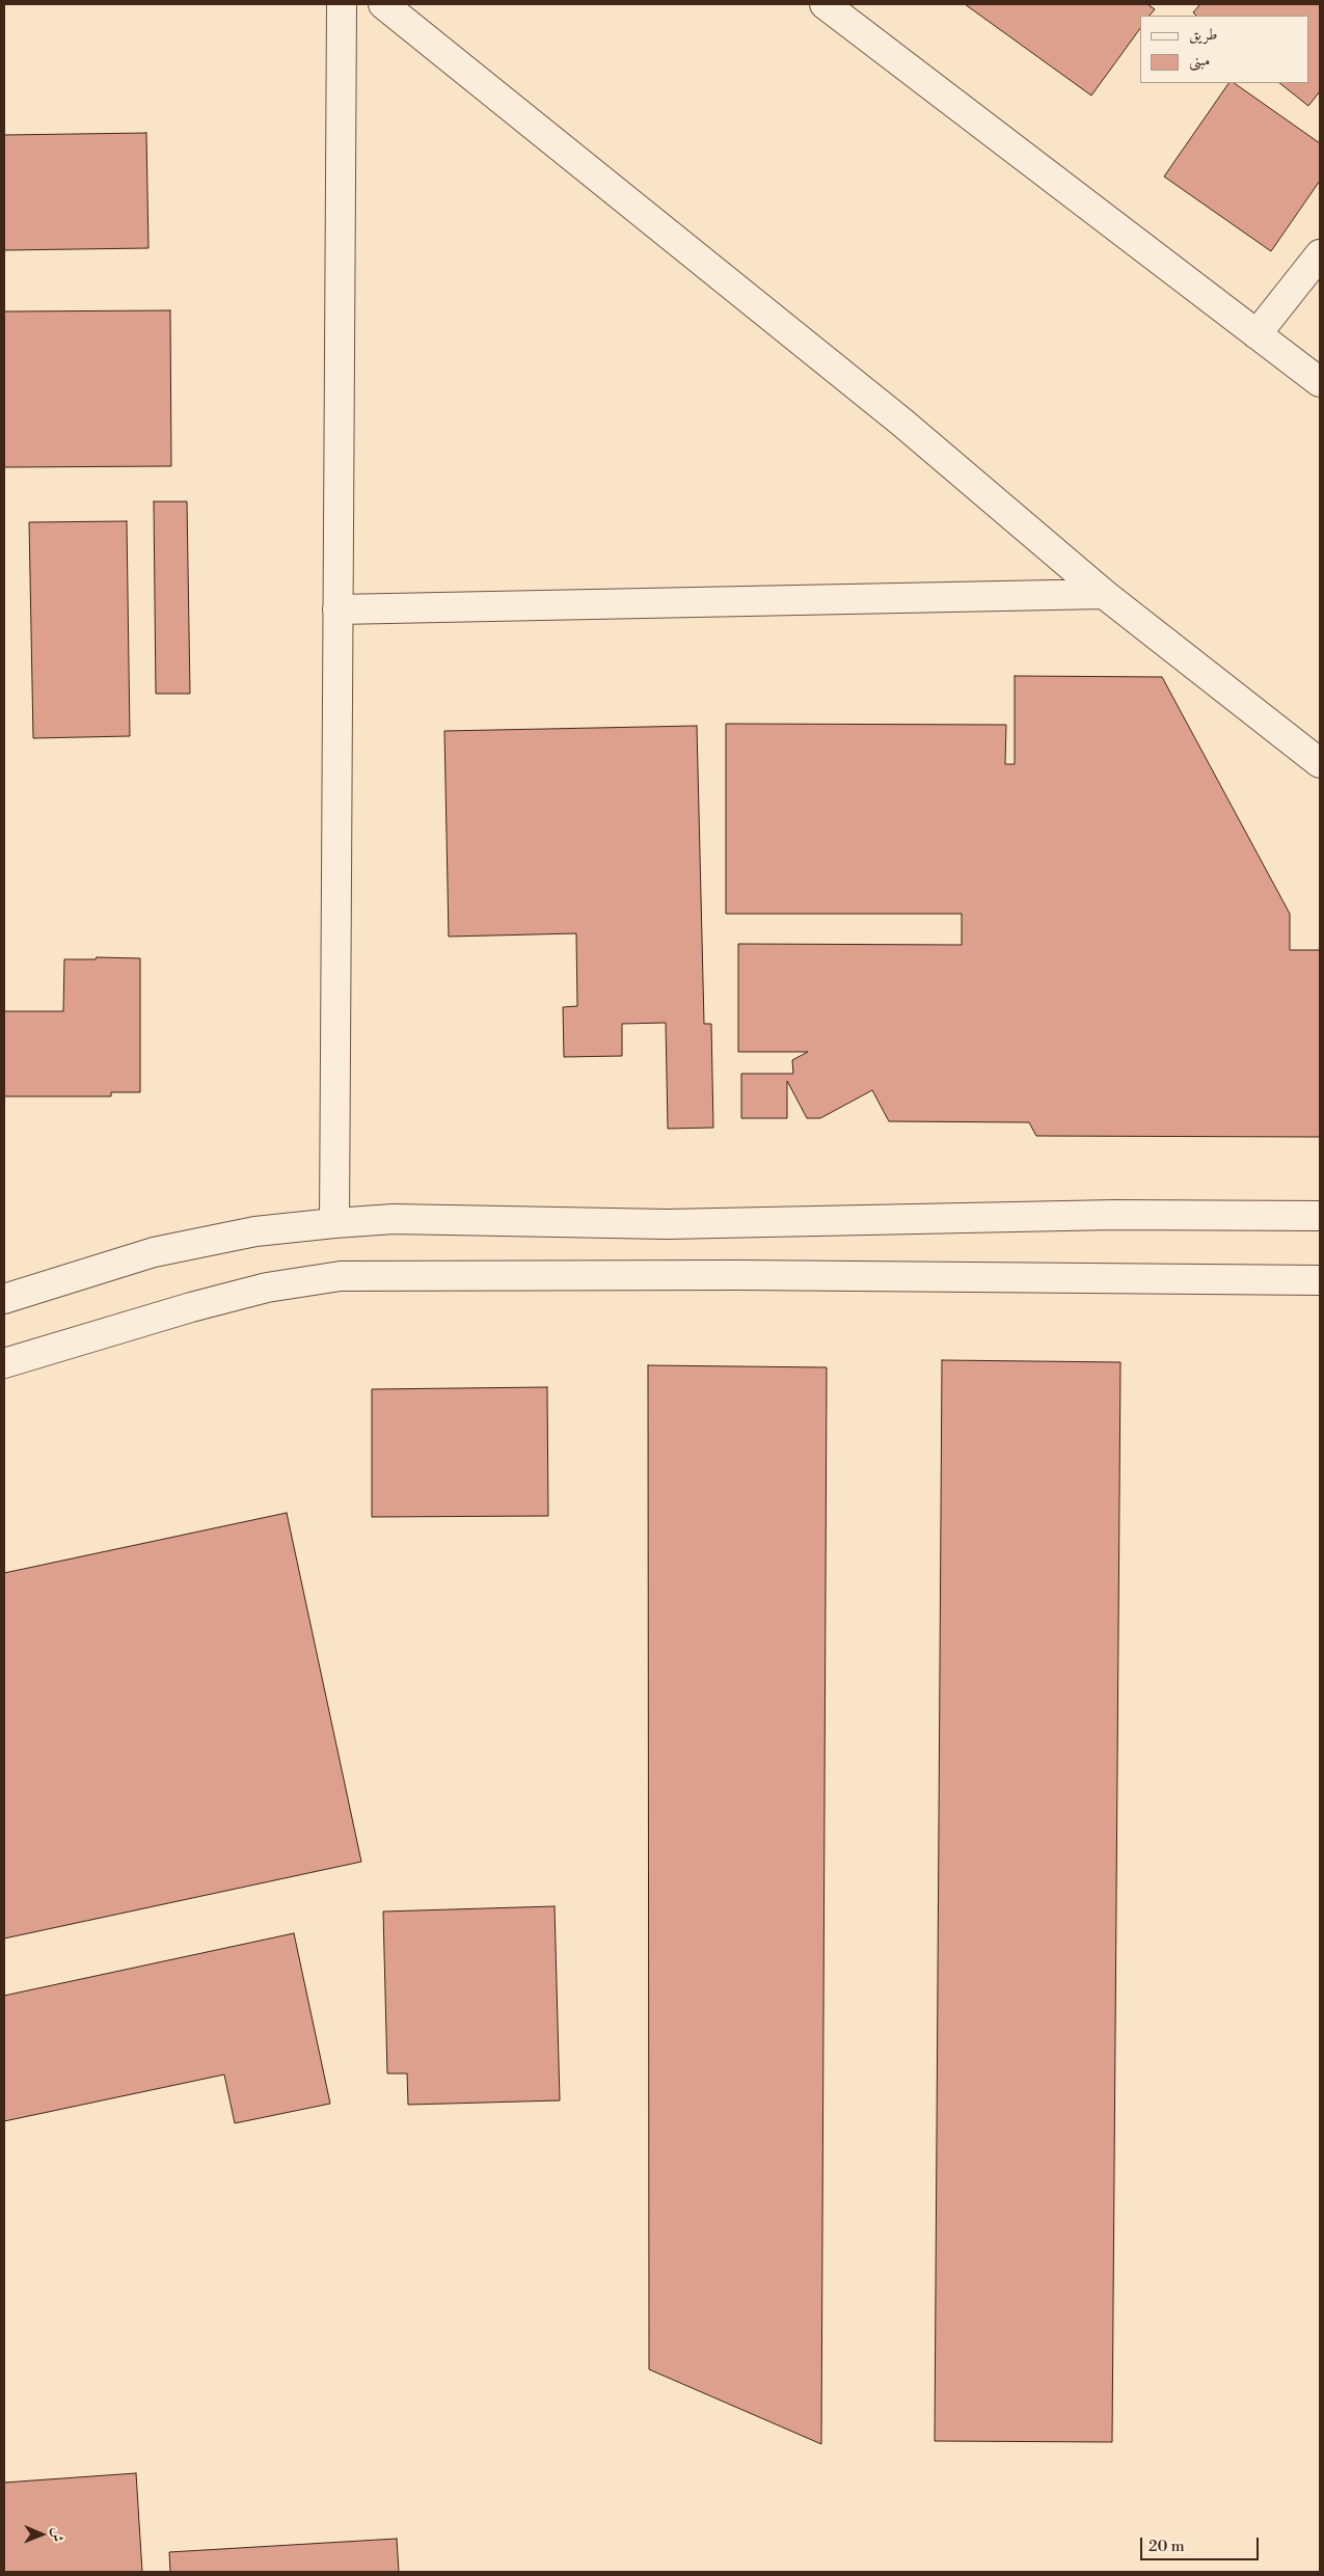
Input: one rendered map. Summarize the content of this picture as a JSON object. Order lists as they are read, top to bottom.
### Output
{
  "legend": ["طريق", "مبنى"],
  "scale_bar": "20 m",
  "north": "right"
}
